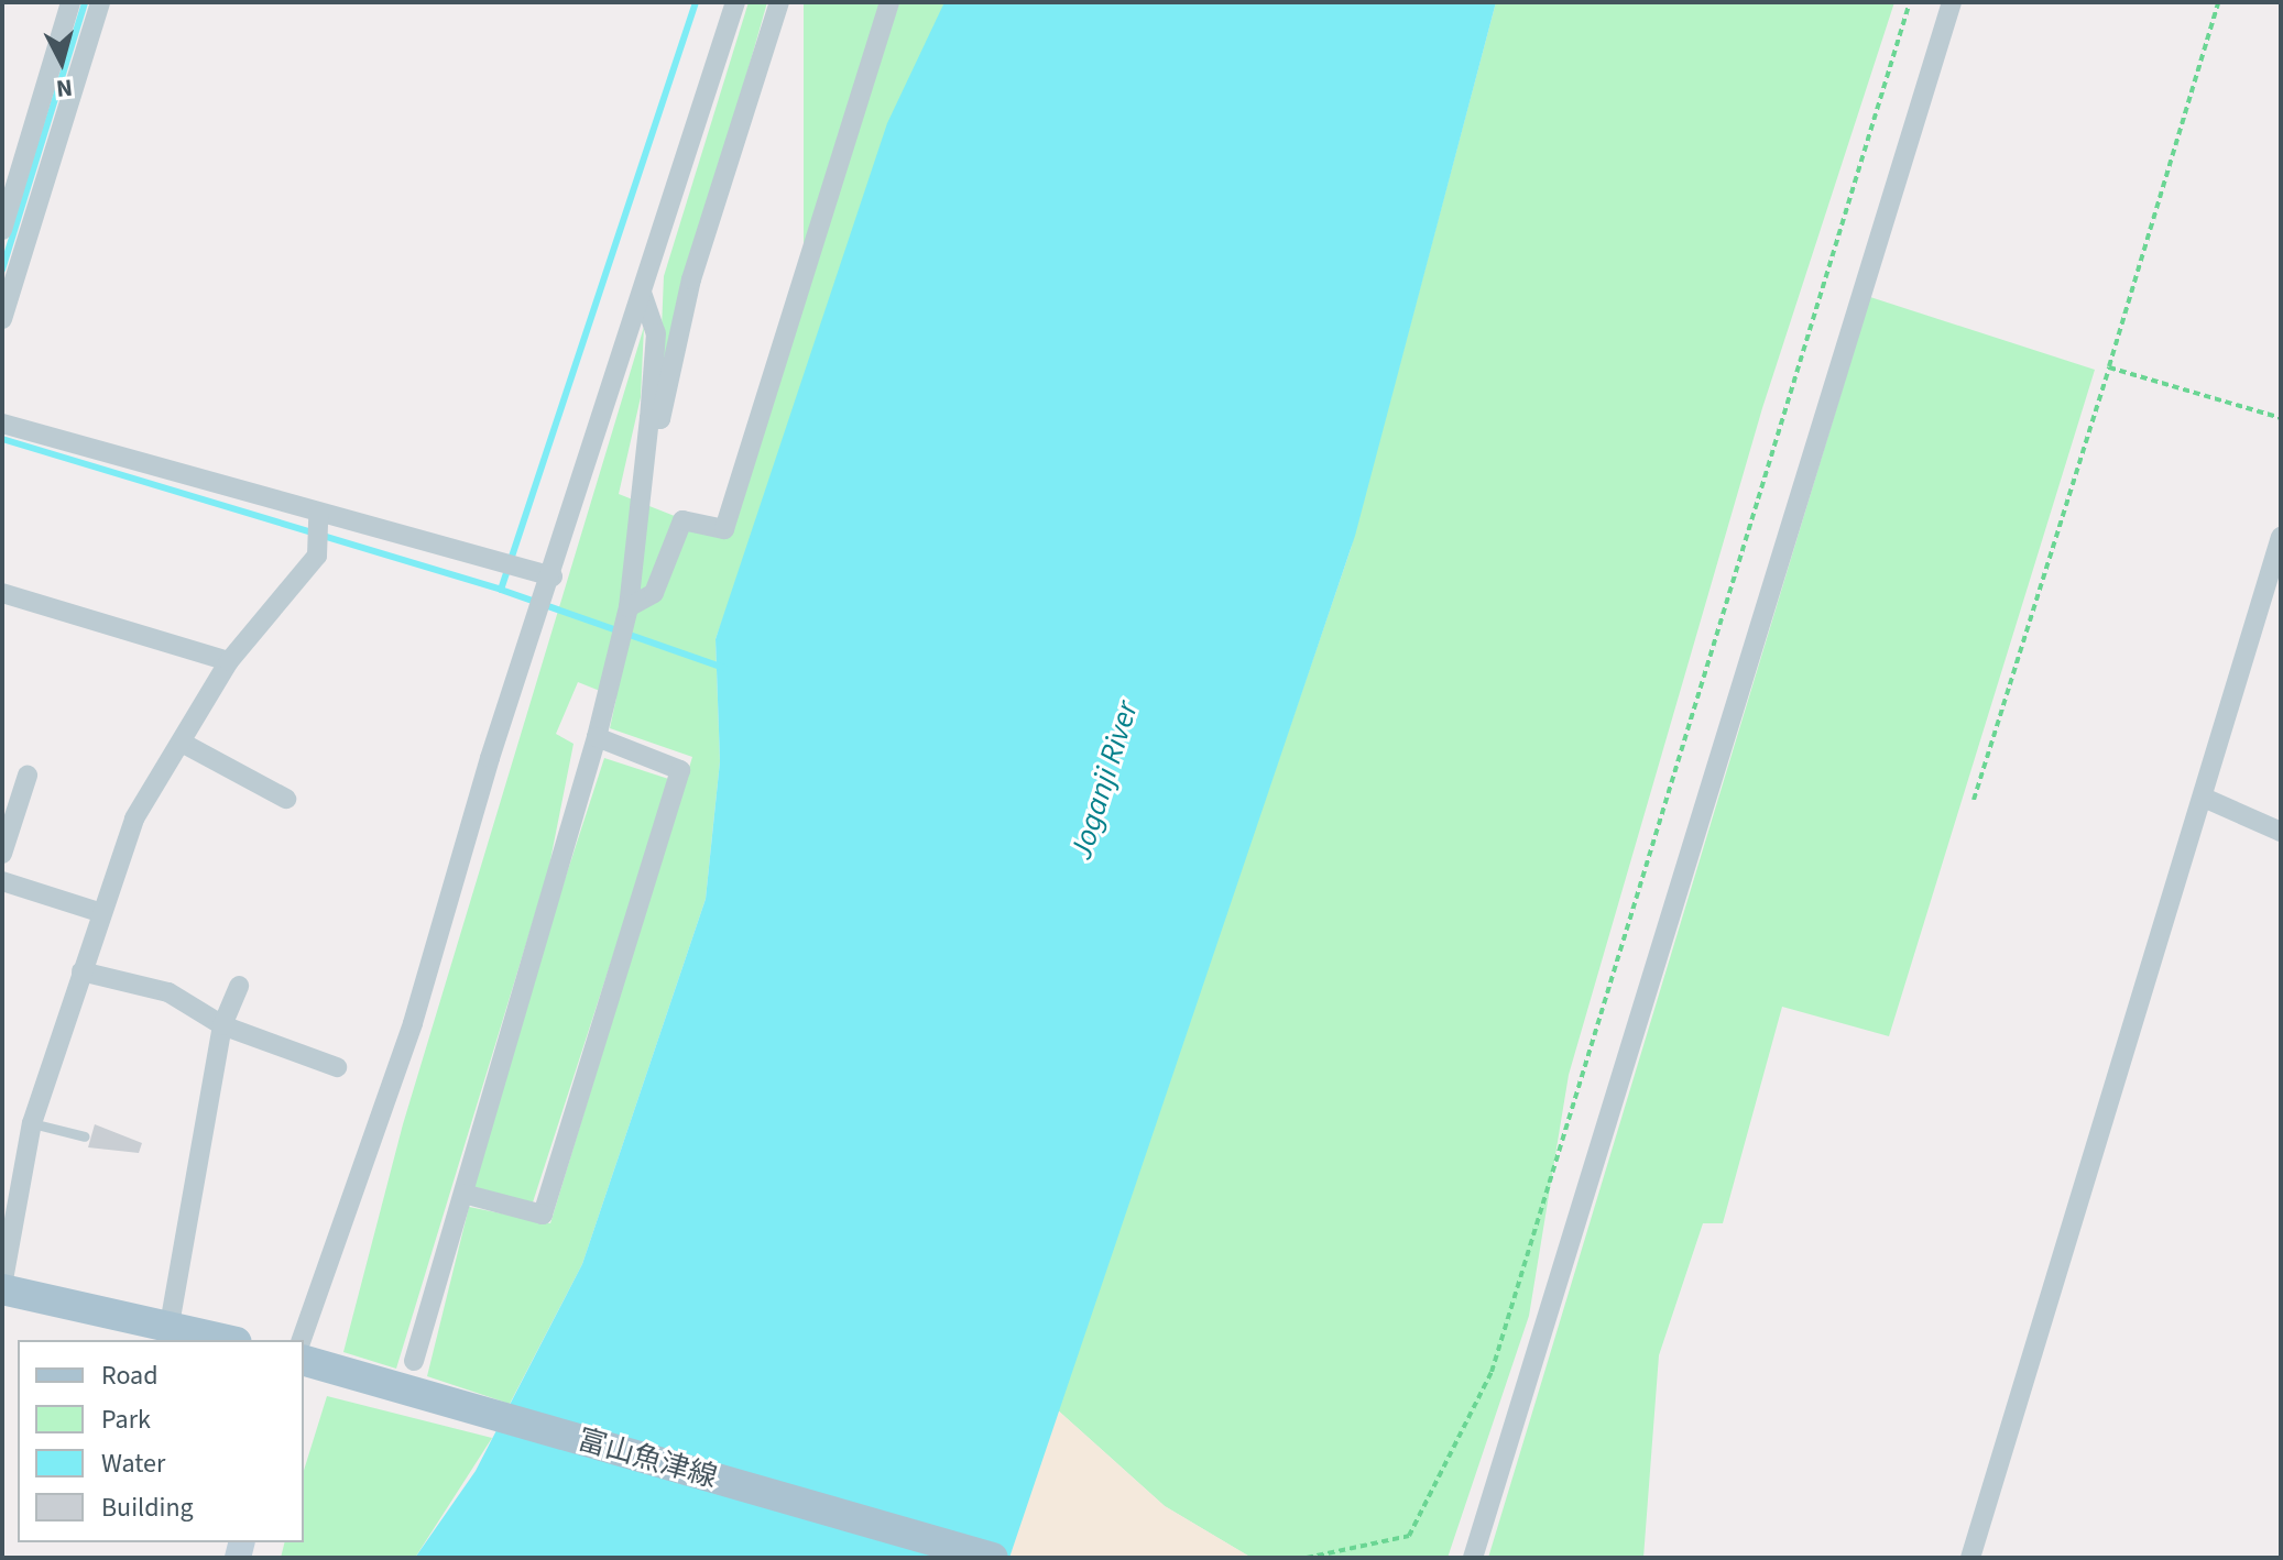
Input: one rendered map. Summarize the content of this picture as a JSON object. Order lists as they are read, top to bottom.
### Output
{
  "streets": {
    "main road": ["富山魚津線"]
  },
  "water": ["Joganji River"],
  "legend": [
    "Road",
    "Park",
    "Water",
    "Building"
  ],
  "north": "bottom"
}
